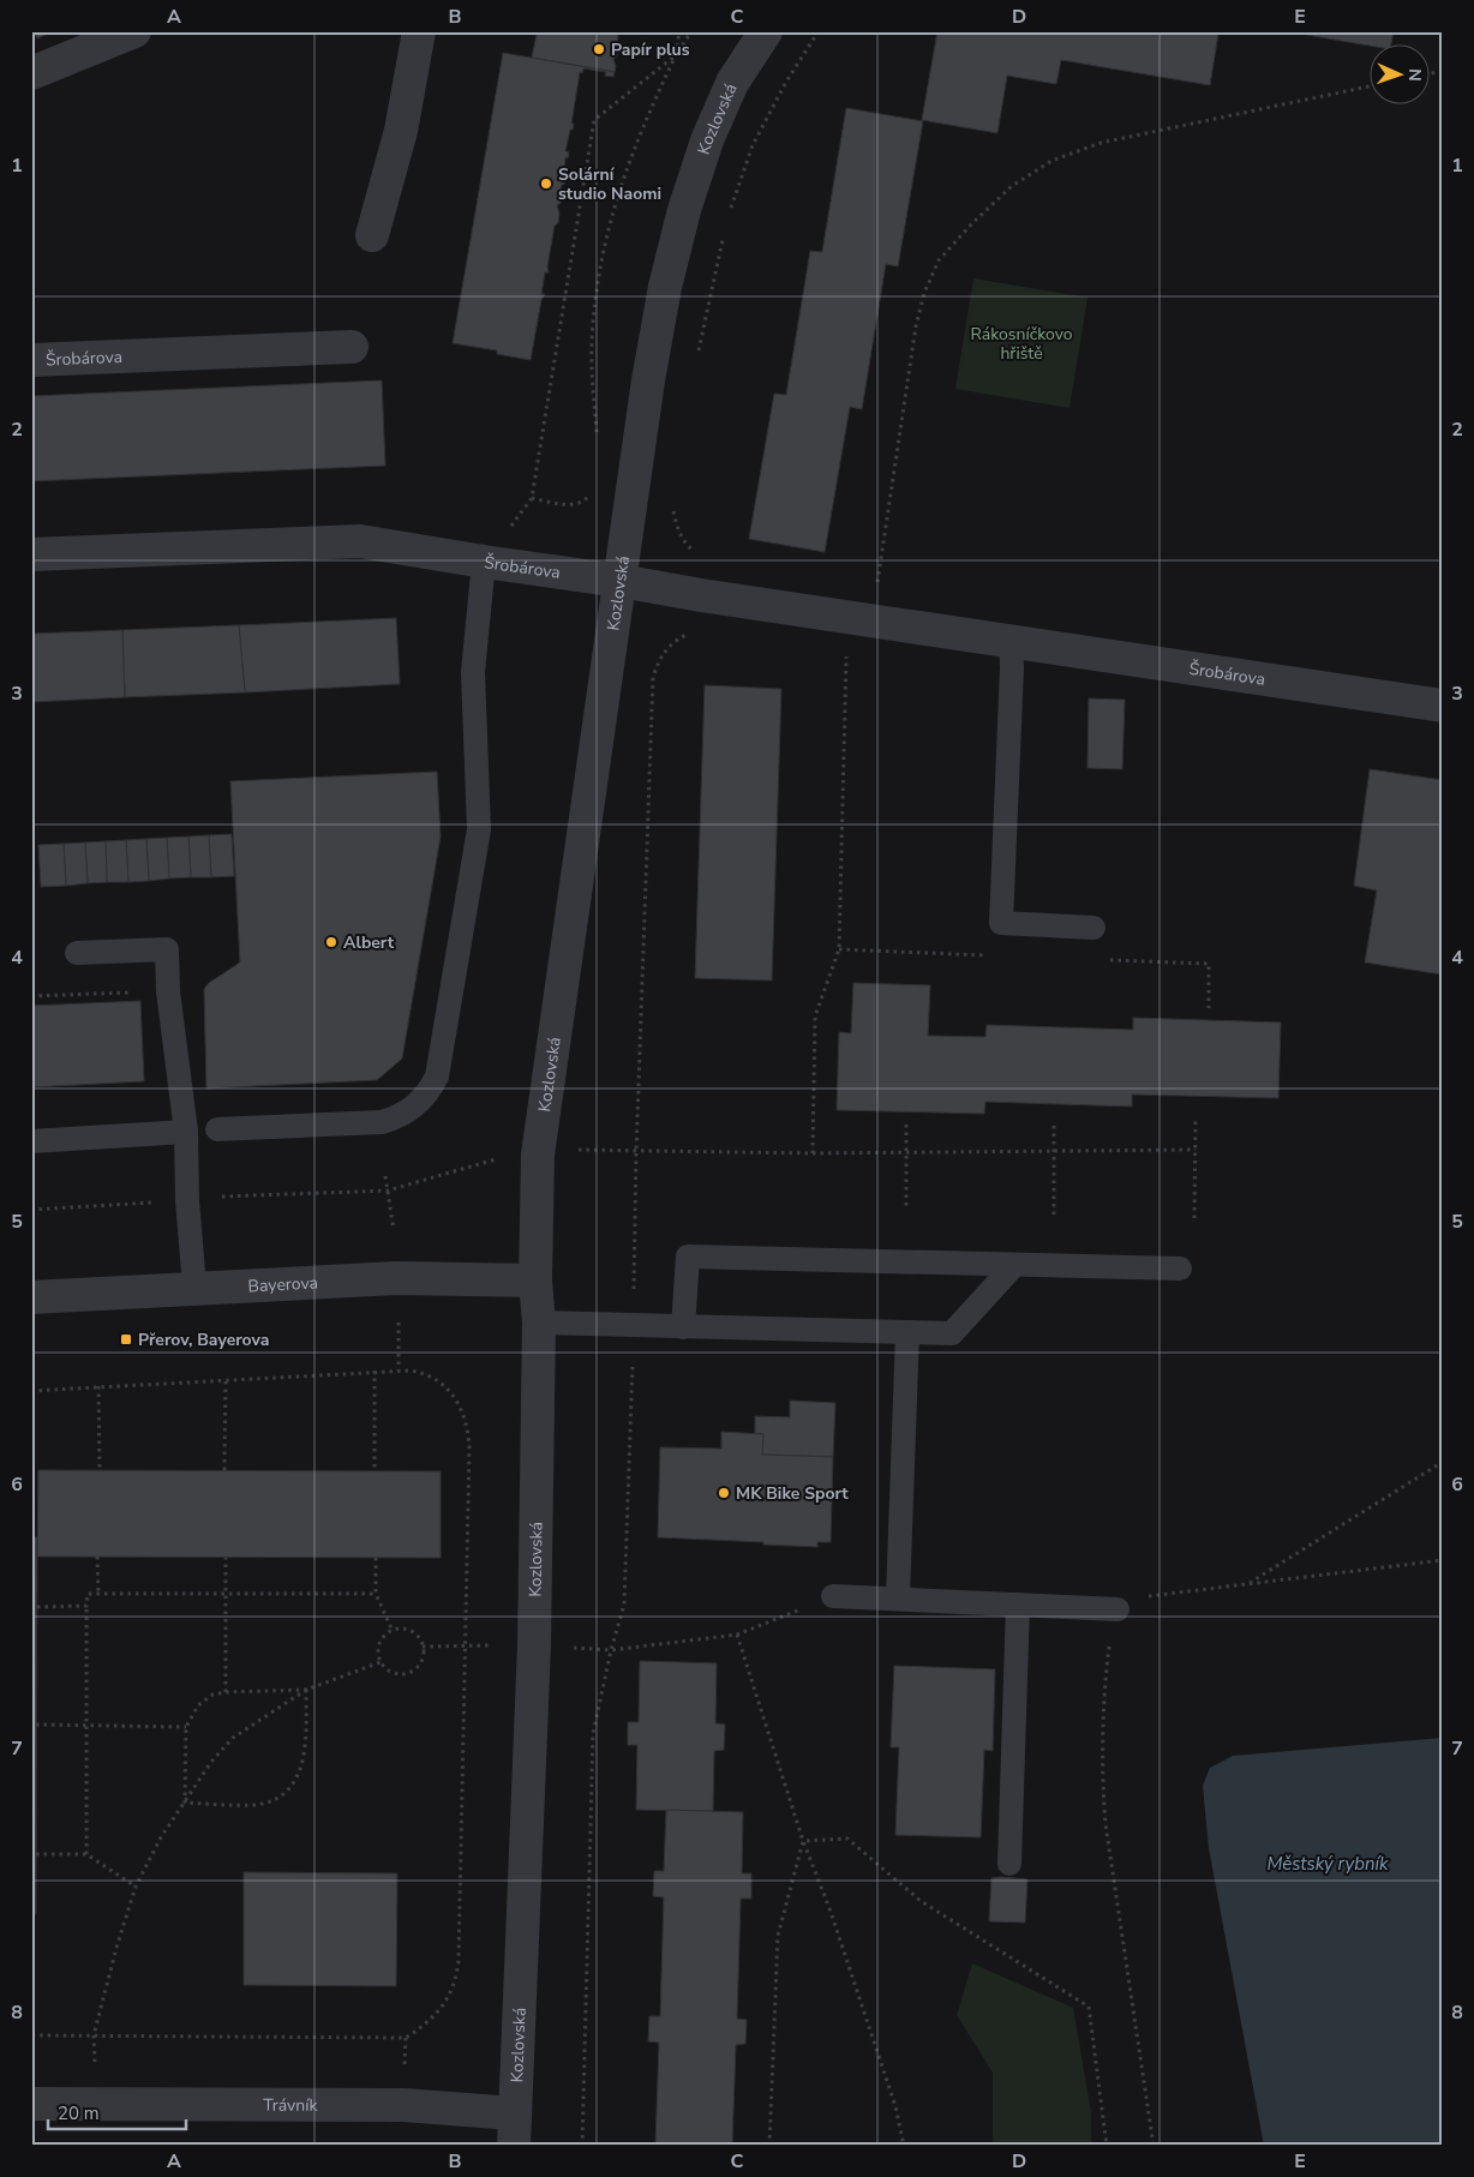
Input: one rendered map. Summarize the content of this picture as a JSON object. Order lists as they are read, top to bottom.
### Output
{
  "streets": {
    "street": [
      "Kozlovská",
      "Šrobárova",
      "Bayerova",
      "Trávník"
    ]
  },
  "crossings": [
    ["Kozlovská", "Šrobárova"],
    ["Kozlovská", "Bayerova"],
    ["Kozlovská", "Trávník"]
  ],
  "water": ["Městský rybník"],
  "parks": ["Rákosníčkovo hřiště"],
  "places": {
    "other": [
      "Papír plus",
      "Solární studio Naomi",
      "Albert",
      "MK Bike Sport"
    ],
    "transit": ["Přerov, Bayerova"]
  },
  "scale_bar": "20 m",
  "north": "right",
  "grid": {
    "columns": [
      "A",
      "B",
      "C",
      "D",
      "E"
    ],
    "rows": [
      "1",
      "2",
      "3",
      "4",
      "5",
      "6",
      "7",
      "8"
    ]
  }
}
